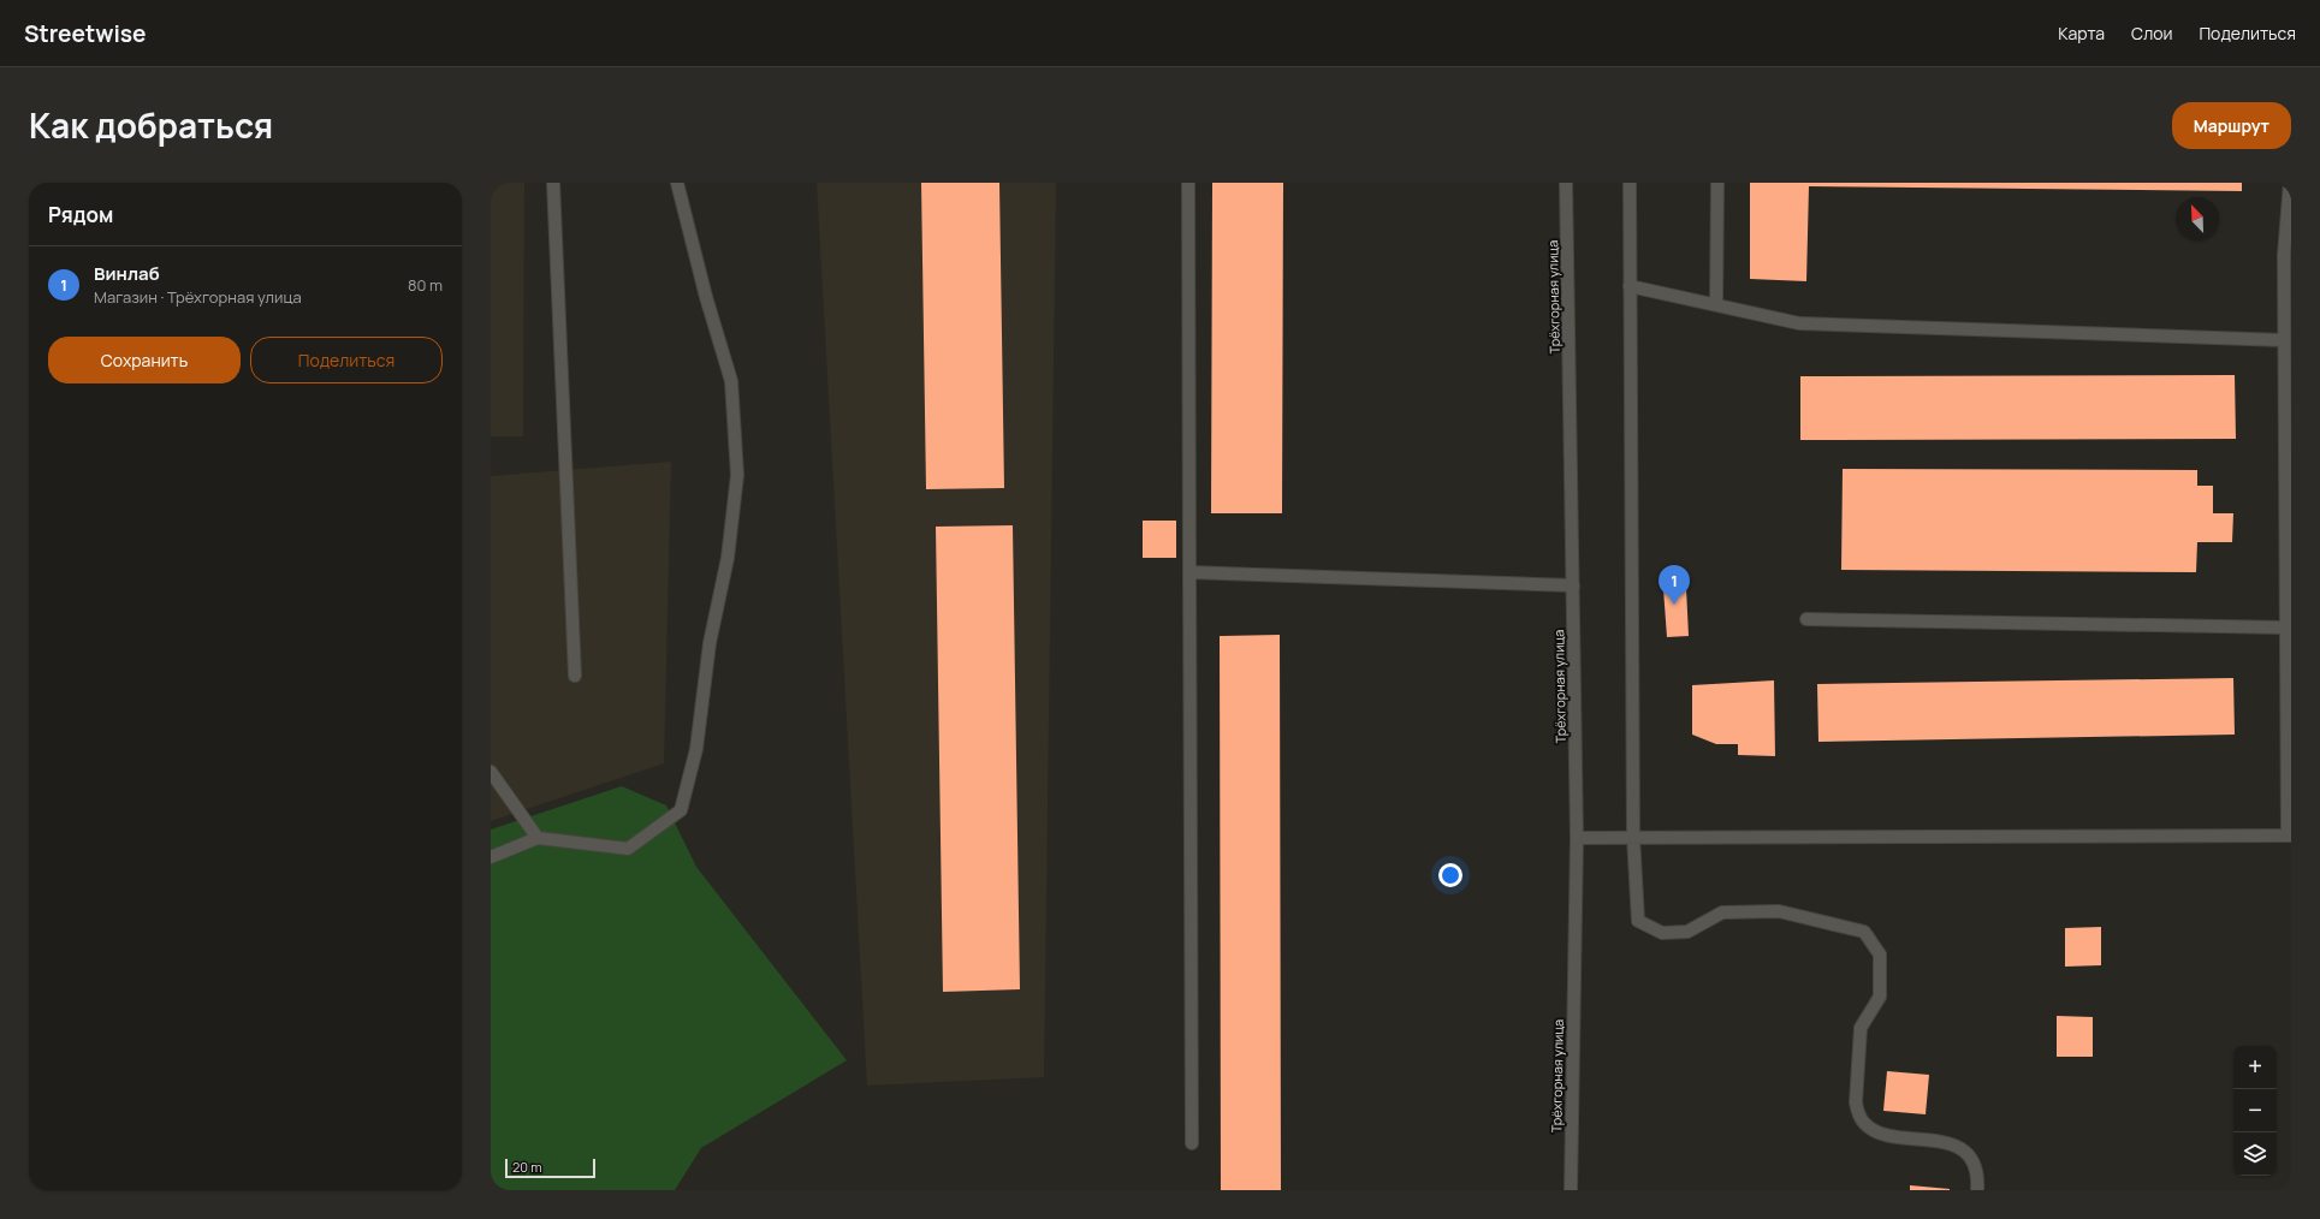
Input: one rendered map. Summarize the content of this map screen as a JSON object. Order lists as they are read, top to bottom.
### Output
{
  "streets": {
    "street": ["Трёхгорная улица"]
  },
  "scale_bar": "20 m",
  "north": "top left",
  "page": {
    "header": "Streetwise",
    "nav": ["Карта", "Слои", "Поделиться"],
    "title": "Как добраться",
    "buttons": [
      "Маршрут",
      ["Сохранить", "Поделиться"]
    ],
    "heading": "Рядом",
    "list": [
      {
        "mark": "1",
        "name": "Винлаб",
        "note": "Магазин · Трёхгорная улица",
        "value": "80 m"
      }
    ],
    "pins": "1",
    "map_buttons": ["+", "−"],
    "scale": "20 m"
  }
}
